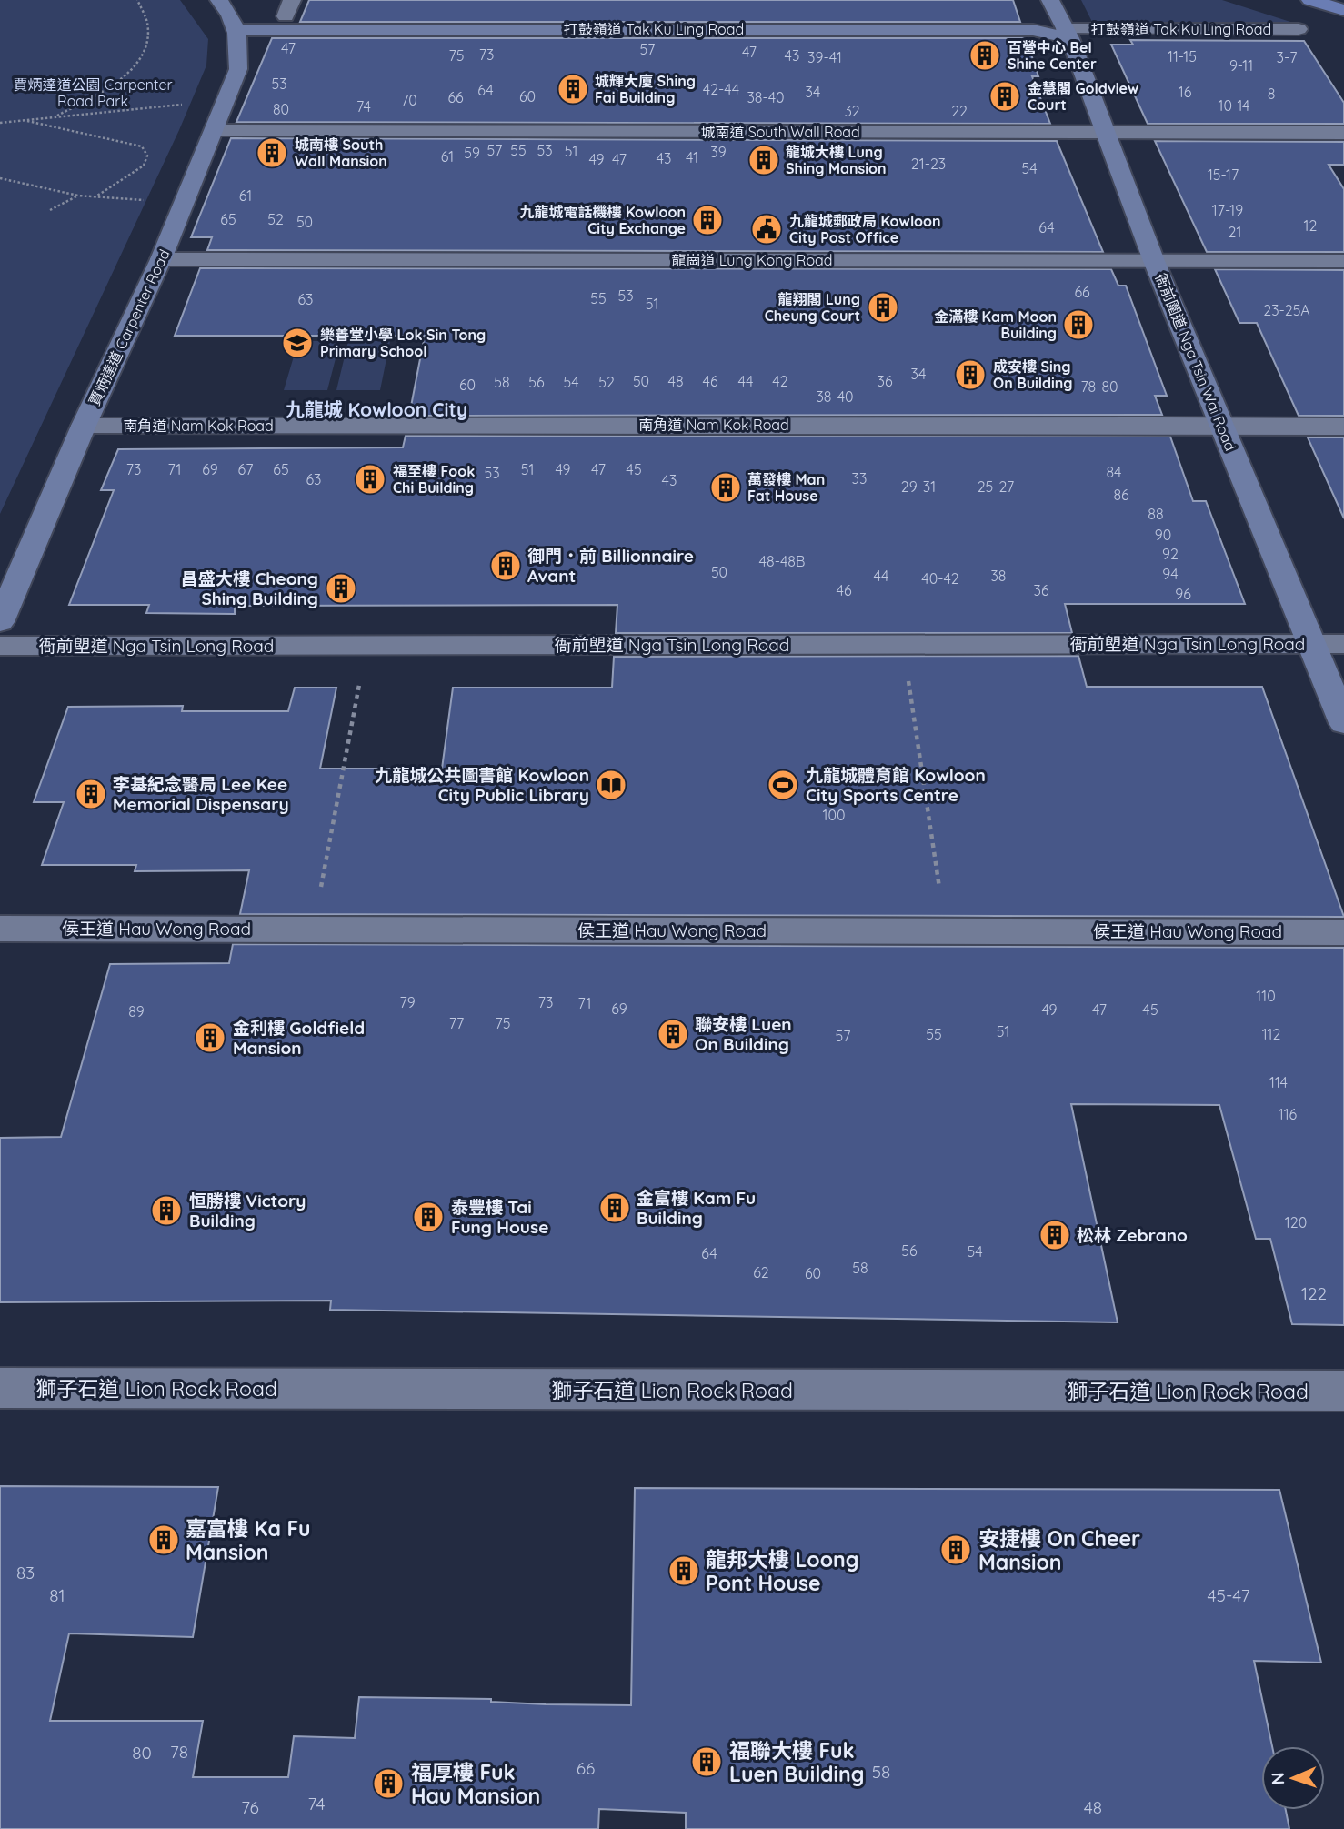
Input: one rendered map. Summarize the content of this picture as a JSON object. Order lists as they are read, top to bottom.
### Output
{
  "streets": {
    "street": [
      "打鼓嶺道 Tak Ku Ling Road",
      "城南道 South Wall Road",
      "龍崗道 Lung Kong Road",
      "賈炳達道 Carpenter Road",
      "衙前圍道 Nga Tsin Wai Road",
      "南角道 Nam Kok Road",
      "衙前塱道 Nga Tsin Long Road",
      "侯王道 Hau Wong Road",
      "獅子石道 Lion Rock Road"
    ]
  },
  "crossings": [
    ["打鼓嶺道 Tak Ku Ling Road", "賈炳達道 Carpenter Road"],
    ["打鼓嶺道 Tak Ku Ling Road", "衙前圍道 Nga Tsin Wai Road"],
    ["城南道 South Wall Road", "賈炳達道 Carpenter Road"],
    ["城南道 South Wall Road", "衙前圍道 Nga Tsin Wai Road"],
    ["龍崗道 Lung Kong Road", "賈炳達道 Carpenter Road"],
    ["龍崗道 Lung Kong Road", "衙前圍道 Nga Tsin Wai Road"],
    ["賈炳達道 Carpenter Road", "南角道 Nam Kok Road"],
    ["衙前圍道 Nga Tsin Wai Road", "南角道 Nam Kok Road"],
    ["衙前圍道 Nga Tsin Wai Road", "衙前塱道 Nga Tsin Long Road"]
  ],
  "districts": ["九龍城 Kowloon City"],
  "parks": ["賈炳達道公園 Carpenter Road Park"],
  "places": {
    "building": [
      "百營中心 Bel Shine Center",
      "城輝大廈 Shing Fai Building",
      "金慧閣 Goldview Court",
      "城南樓 South Wall Mansion",
      "龍城大樓 Lung Shing Mansion",
      "九龍城電話機樓 Kowloon City Exchange",
      "龍翔閣 Lung Cheung Court",
      "金滿樓 Kam Moon Building",
      "成安樓 Sing On Building",
      "福至樓 Fook Chi Building",
      "萬發樓 Man Fat House",
      "御門．前 Billionnaire Avant",
      "昌盛大樓 Cheong Shing Building",
      "李基紀念醫局 Lee Kee Memorial Dispensary",
      "聯安樓 Luen On Building",
      "金利樓 Goldfield Mansion",
      "金富樓 Kam Fu Building",
      "恒勝樓 Victory Building",
      "泰豐樓 Tai Fung House",
      "松林 Zebrano",
      "嘉富樓 Ka Fu Mansion",
      "安捷樓 On Cheer Mansion",
      "龍邦大樓 Loong Pont House",
      "福聯大樓 Fuk Luen Building",
      "福厚樓 Fuk Hau Mansion"
    ],
    "public building": ["九龍城郵政局 Kowloon City Post Office"],
    "school or university": ["樂善堂小學 Lok Sin Tong Primary School"],
    "library": ["九龍城公共圖書館 Kowloon City Public Library"],
    "sports": ["九龍城體育館 Kowloon City Sports Centre"]
  },
  "house_numbers": [
    "47",
    "57",
    "47",
    "73",
    "75",
    "43",
    "11-15",
    "39-41",
    "3-7",
    "9-11",
    "53",
    "42-44",
    "64",
    "34",
    "16",
    "8",
    "60",
    "66",
    "38-40",
    "70",
    "10-14",
    "74",
    "80",
    "32",
    "22",
    "57",
    "55",
    "53",
    "51",
    "39",
    "59",
    "61",
    "41",
    "43",
    "49",
    "47",
    "21-23",
    "54",
    "15-17",
    "61",
    "17-19",
    "65",
    "52",
    "50",
    "12",
    "64",
    "21",
    "66",
    "53",
    "55",
    "63",
    "51",
    "23-25A",
    "34",
    "50",
    "48",
    "46",
    "44",
    "42",
    "36",
    "58",
    "56",
    "54",
    "52",
    "60",
    "78-80",
    "38-40",
    "73",
    "71",
    "69",
    "67",
    "65",
    "51",
    "49",
    "47",
    "45",
    "84",
    "53",
    "33",
    "63",
    "43",
    "29-31",
    "25-27",
    "86",
    "88",
    "90",
    "92",
    "48-48B",
    "50",
    "94",
    "44",
    "38",
    "40-42",
    "46",
    "36",
    "96",
    "100",
    "110",
    "79",
    "73",
    "71",
    "69",
    "49",
    "47",
    "45",
    "89",
    "77",
    "75",
    "51",
    "55",
    "112",
    "57",
    "114",
    "116",
    "120",
    "56",
    "54",
    "64",
    "58",
    "62",
    "60",
    "122",
    "83",
    "81",
    "45-47",
    "78",
    "80",
    "66",
    "58",
    "74",
    "76",
    "48"
  ],
  "north": "left"
}
